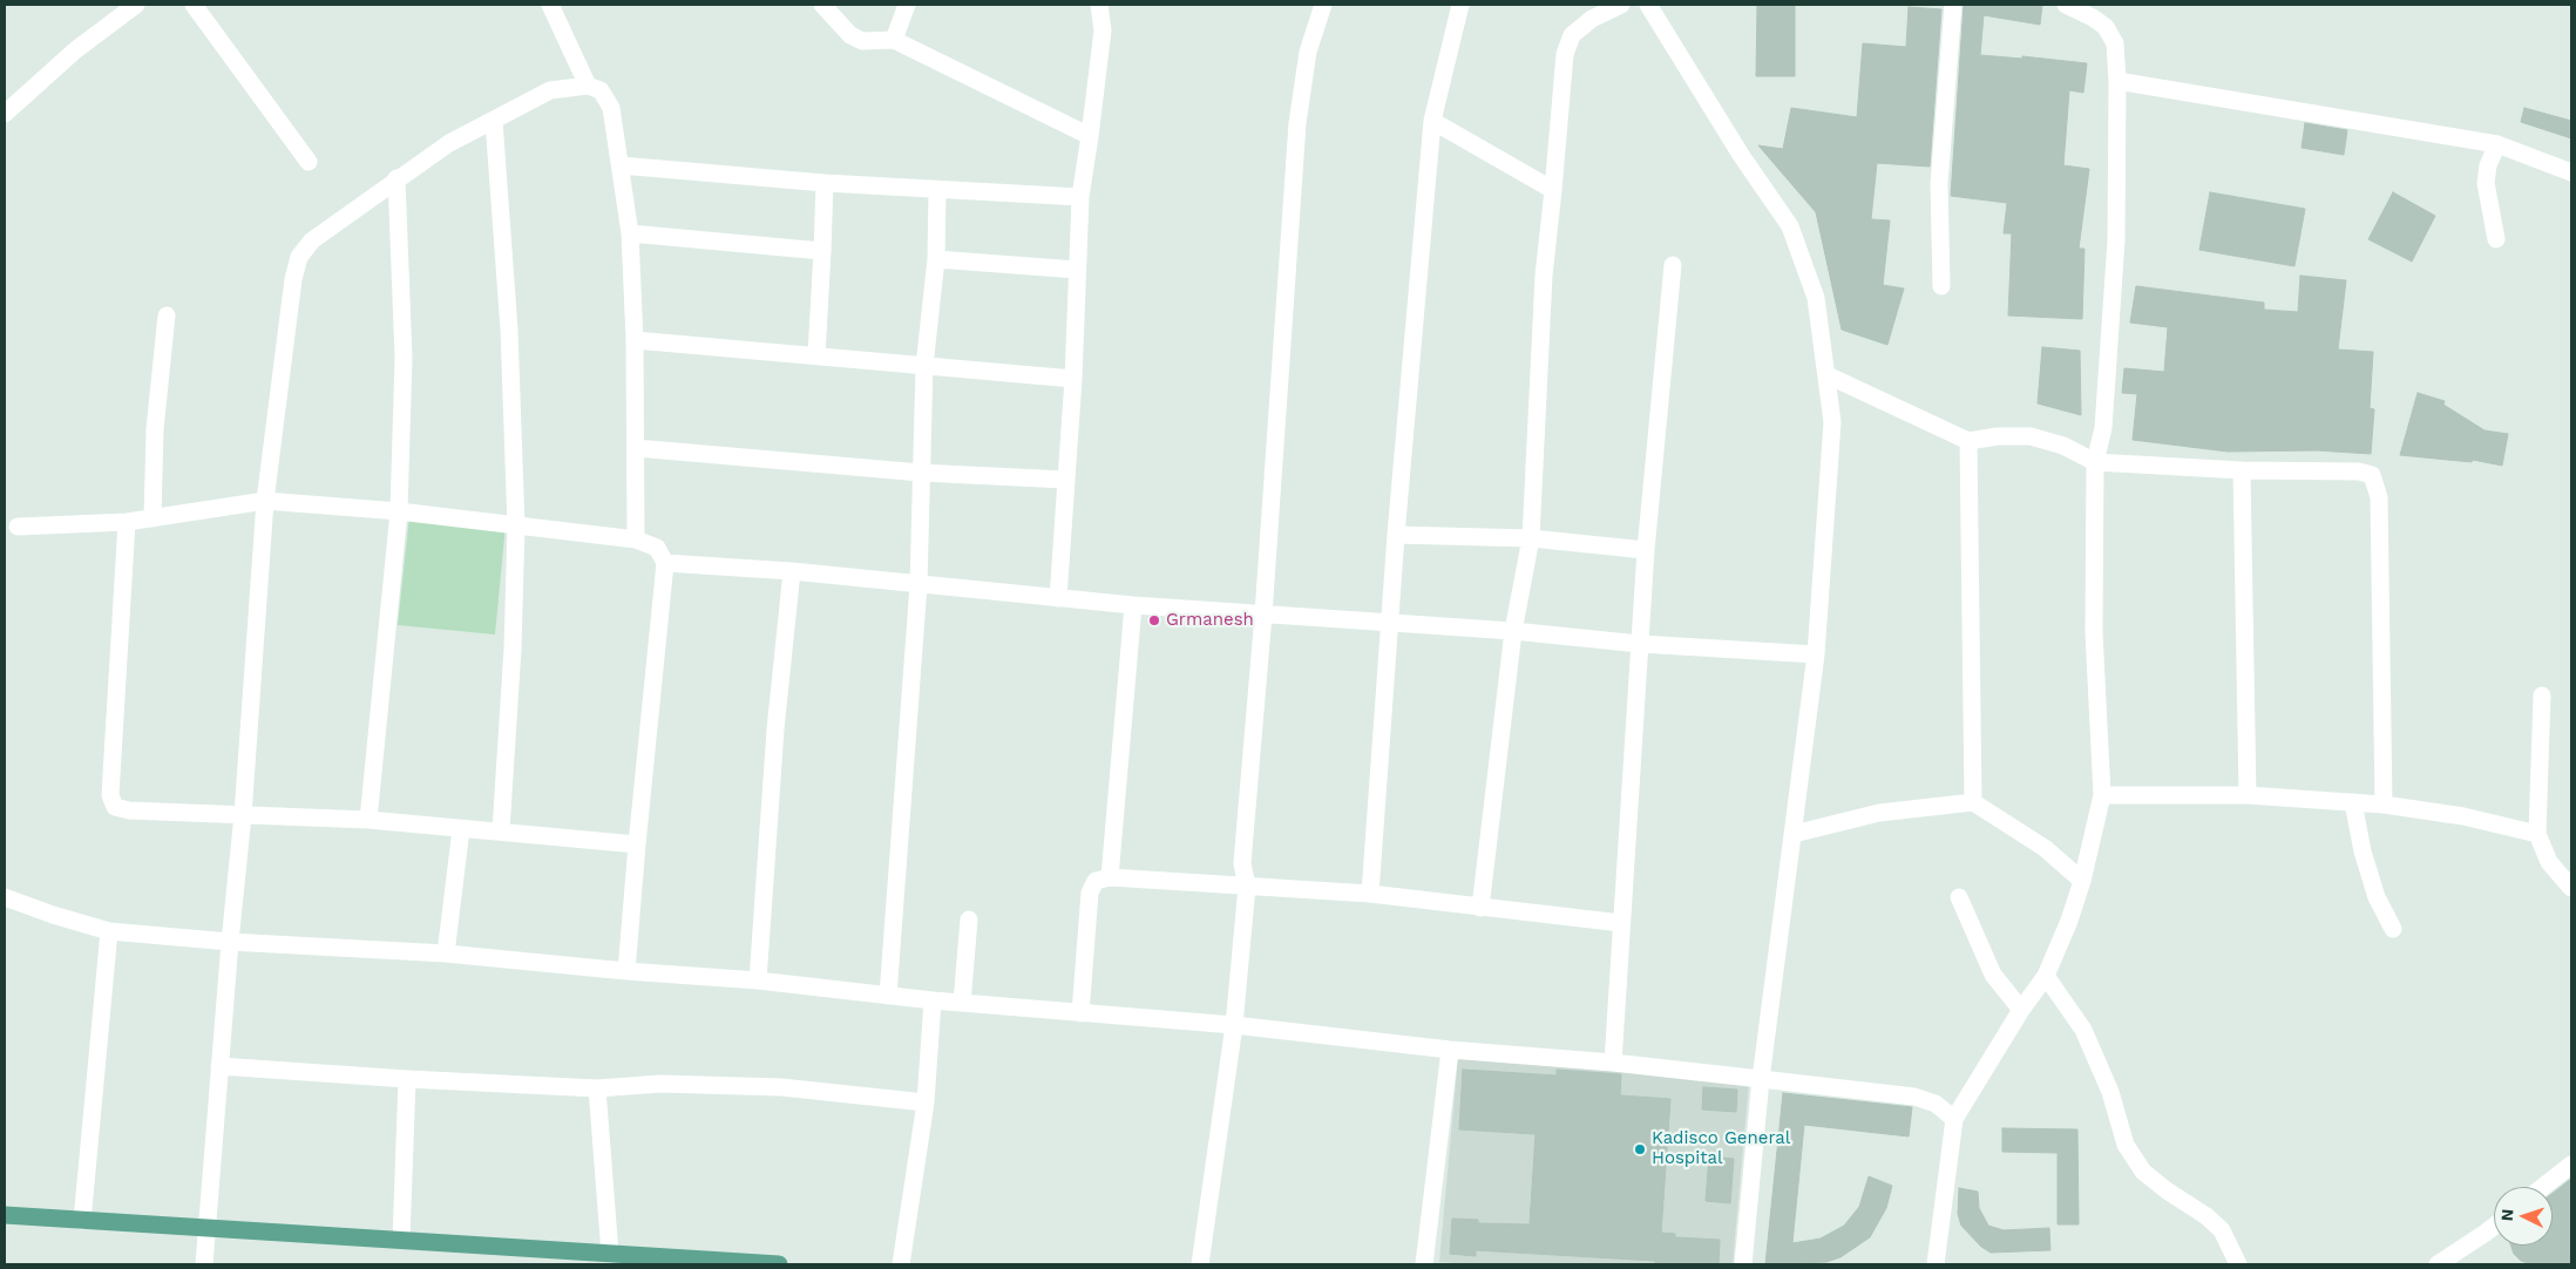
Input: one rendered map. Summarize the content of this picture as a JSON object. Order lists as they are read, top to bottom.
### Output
{
  "places": ["Grmanesh", "Kadisco General Hospital"],
  "north": "left"
}
